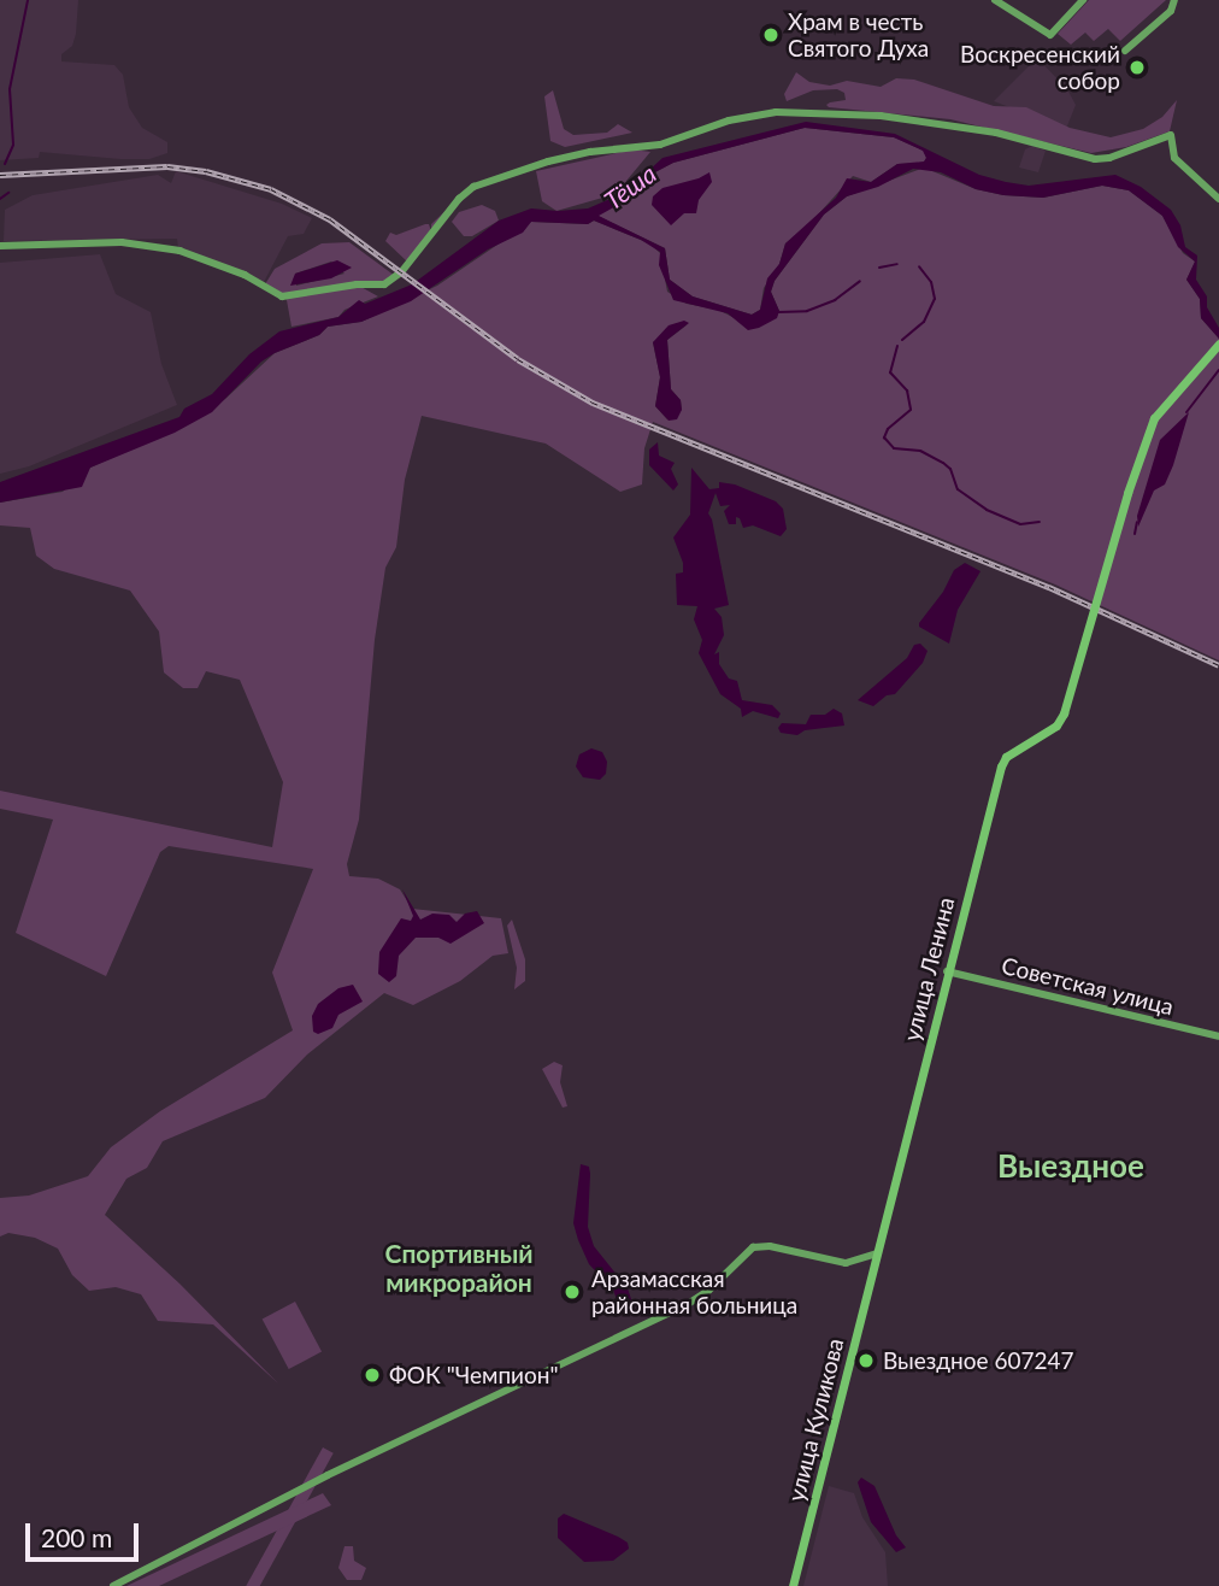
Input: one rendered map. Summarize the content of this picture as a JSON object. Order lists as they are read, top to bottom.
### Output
{
  "streets": {
    "main road": ["улица Ленина", "улица Куликова"],
    "street": ["Советская улица"]
  },
  "crossings": [
    ["улица Ленина", "Советская улица"],
    ["улица Ленина", "улица Куликова"]
  ],
  "districts": ["Выездное", "Спортивный микрорайон"],
  "water": ["Тёша"],
  "places": [
    "Храм в честь Святого Духа",
    "Воскресенский собор",
    "Арзамасская районная больница",
    "Выездное 607247",
    "ФОК \"Чемпион\""
  ],
  "scale_bar": "200 m"
}
